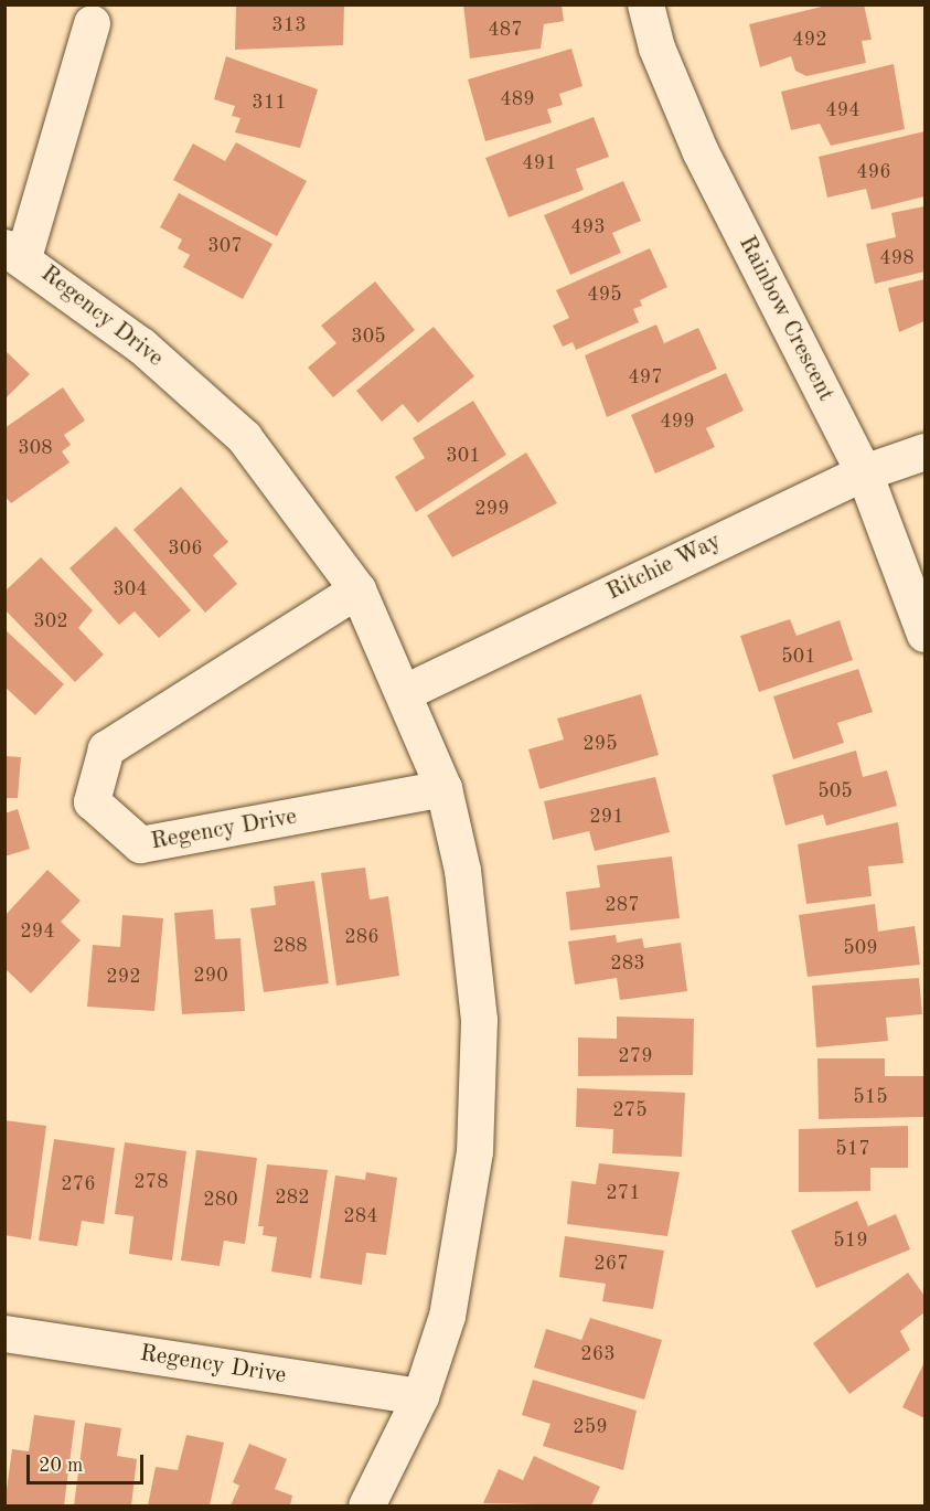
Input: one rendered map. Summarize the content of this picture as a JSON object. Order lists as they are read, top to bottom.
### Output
{
  "streets": {
    "street": ["Regency Drive", "Rainbow Crescent", "Ritchie Way"]
  },
  "crossings": [
    ["Regency Drive", "Ritchie Way"],
    ["Rainbow Crescent", "Ritchie Way"]
  ],
  "house_numbers": [
    "313",
    "487",
    "492",
    "489",
    "311",
    "494",
    "491",
    "496",
    "493",
    "307",
    "498",
    "495",
    "305",
    "497",
    "499",
    "308",
    "301",
    "299",
    "306",
    "304",
    "302",
    "501",
    "295",
    "505",
    "291",
    "287",
    "294",
    "286",
    "288",
    "509",
    "283",
    "290",
    "292",
    "279",
    "515",
    "275",
    "517",
    "278",
    "276",
    "271",
    "282",
    "280",
    "284",
    "519",
    "267",
    "263",
    "259"
  ],
  "scale_bar": "20 m"
}
